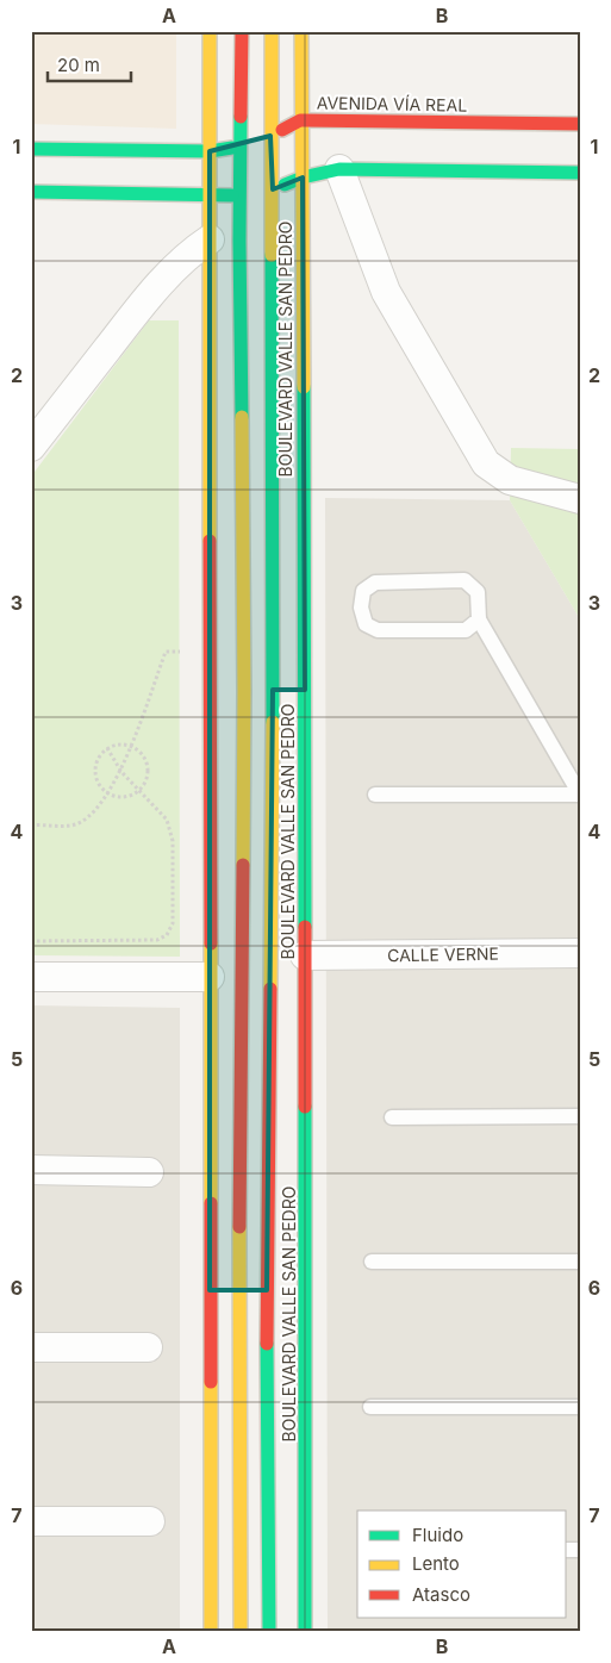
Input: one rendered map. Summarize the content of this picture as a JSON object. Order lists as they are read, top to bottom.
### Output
{
  "streets": {
    "main road": ["AVENIDA VÍA REAL", "BOULEVARD VALLE SAN PEDRO"],
    "street": ["CALLE VERNE"]
  },
  "crossings": [
    ["AVENIDA VÍA REAL", "BOULEVARD VALLE SAN PEDRO"],
    ["BOULEVARD VALLE SAN PEDRO", "CALLE VERNE"]
  ],
  "legend": ["Fluido", "Lento", "Atasco"],
  "scale_bar": "20 m",
  "grid": {
    "columns": ["A", "B"],
    "rows": [
      "1",
      "2",
      "3",
      "4",
      "5",
      "6",
      "7"
    ]
  }
}
